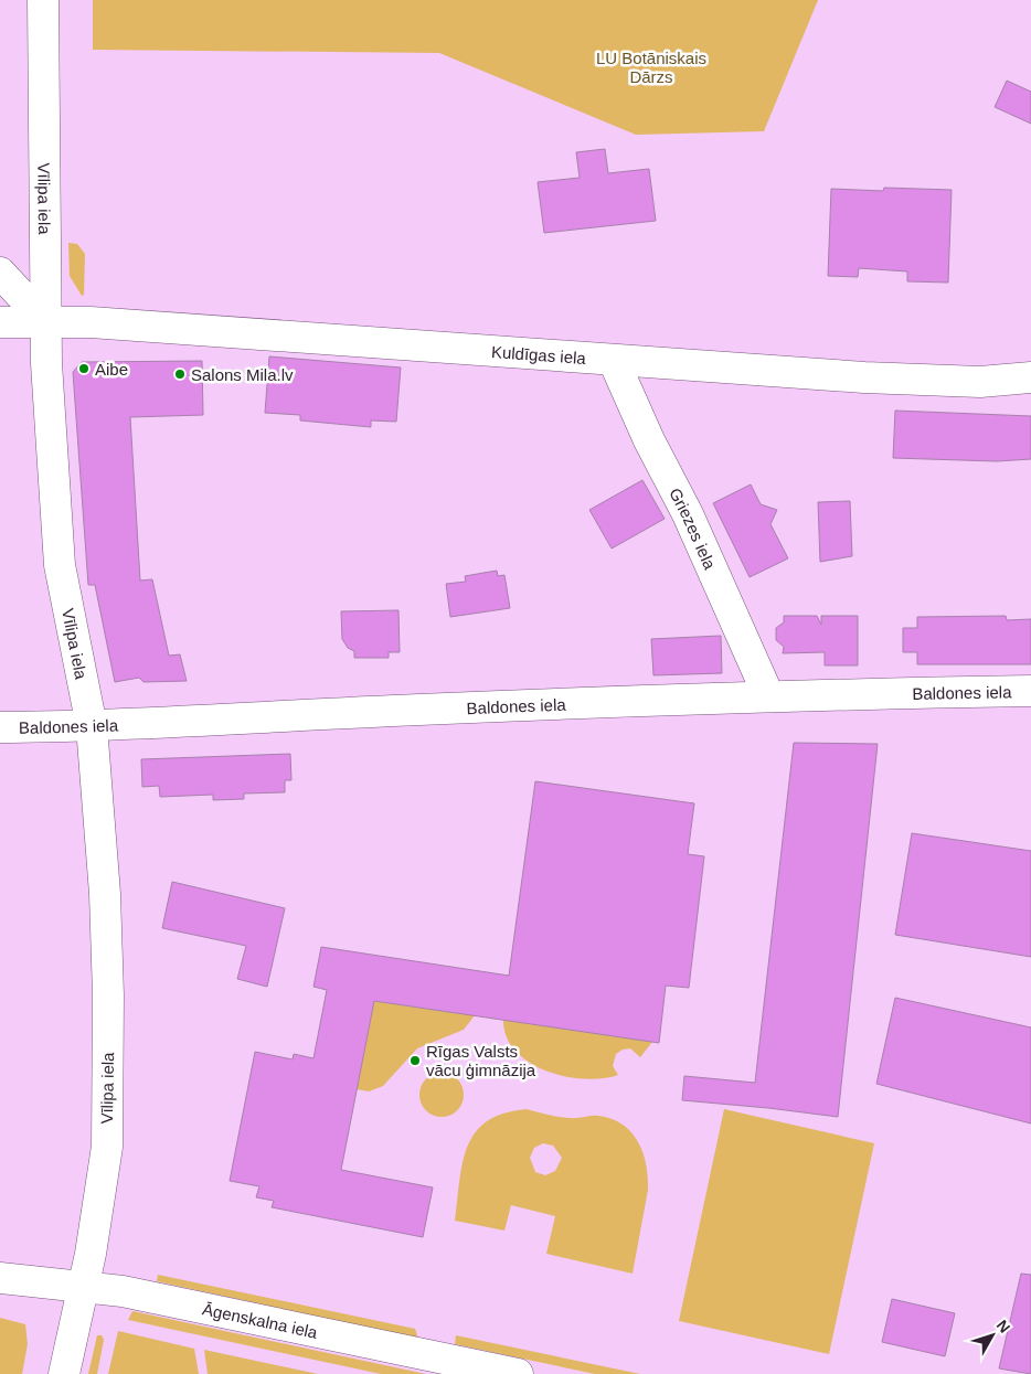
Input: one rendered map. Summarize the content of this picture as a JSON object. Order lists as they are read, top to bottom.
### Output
{
  "streets": {
    "street": [
      "Vīlipa iela",
      "Kuldīgas iela",
      "Griezes iela",
      "Baldones iela",
      "Āgenskalna iela"
    ]
  },
  "crossings": [
    ["Vīlipa iela", "Kuldīgas iela"],
    ["Vīlipa iela", "Baldones iela"],
    ["Vīlipa iela", "Āgenskalna iela"],
    ["Kuldīgas iela", "Griezes iela"],
    ["Griezes iela", "Baldones iela"]
  ],
  "parks": ["LU Botāniskais Dārzs"],
  "places": ["Aibe", "Salons Mila.lv", "Rīgas Valsts vācu ģimnāzija"],
  "north": "top right"
}
